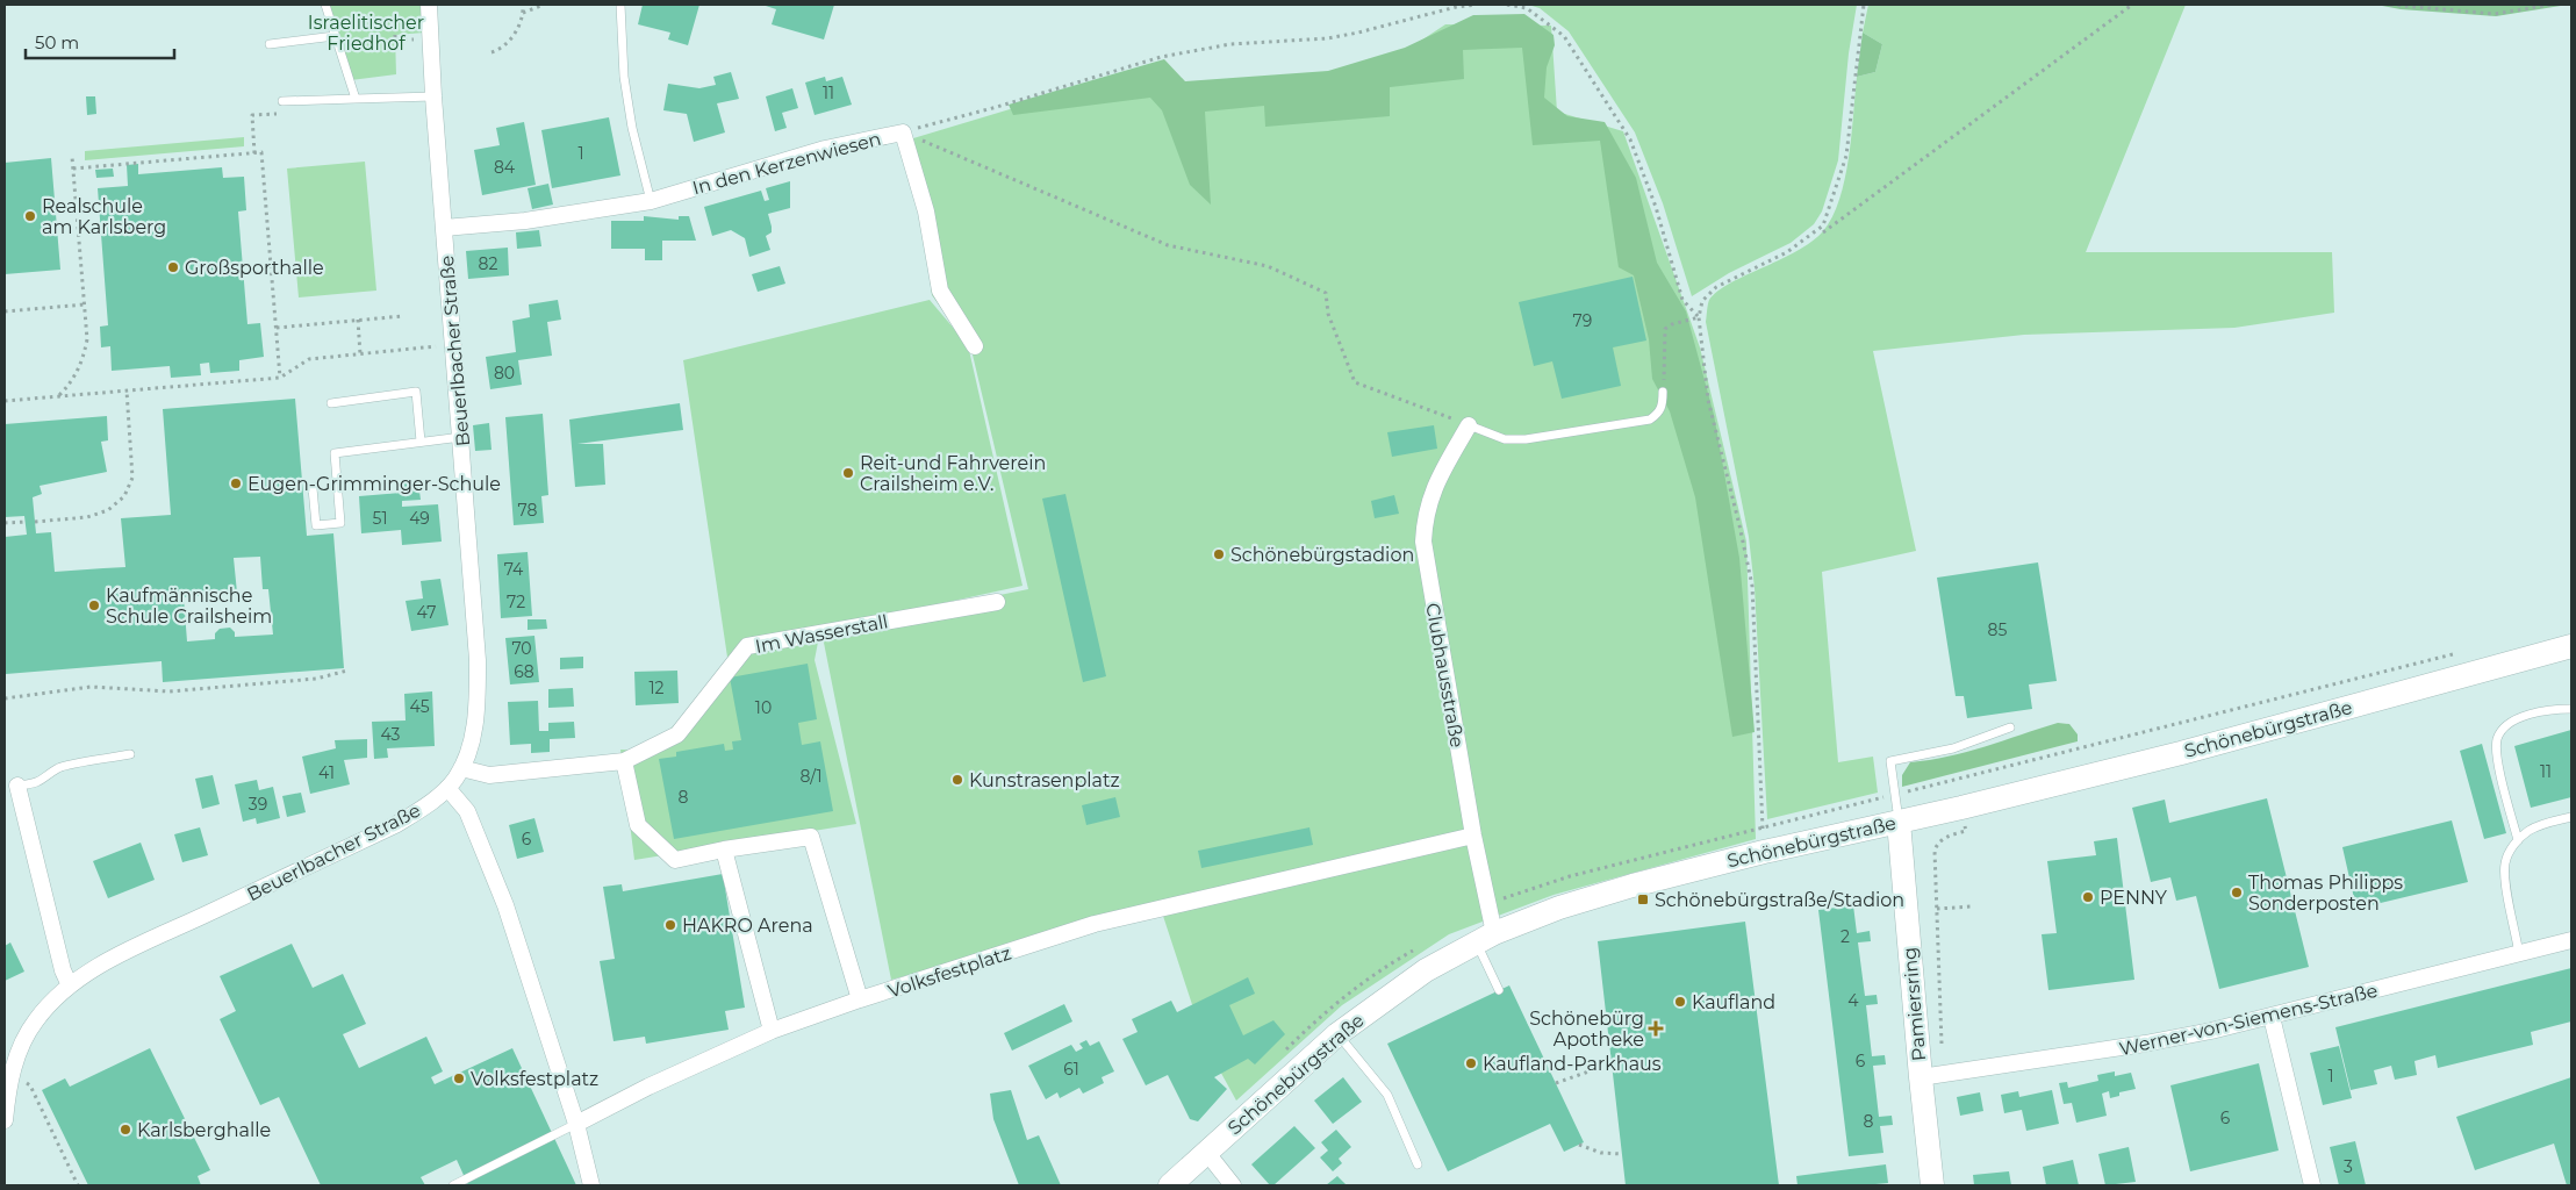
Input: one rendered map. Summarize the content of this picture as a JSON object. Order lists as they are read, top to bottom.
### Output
{
  "streets": {
    "main road": ["Schönebürgstraße", "Pamiersring"],
    "street": [
      "In den Kerzenwiesen",
      "Beuerlbacher Straße",
      "Im Wasserstall",
      "Clubhausstraße",
      "Volksfestplatz",
      "Werner-von-Siemens-Straße"
    ]
  },
  "crossings": [
    ["In den Kerzenwiesen", "Beuerlbacher Straße"],
    ["Beuerlbacher Straße", "Im Wasserstall"],
    ["Clubhausstraße", "Schönebürgstraße"],
    ["Clubhausstraße", "Volksfestplatz"],
    ["Schönebürgstraße", "Pamiersring"],
    ["Pamiersring", "Werner-von-Siemens-Straße"]
  ],
  "parks": ["Israelitischer Friedhof"],
  "places": {
    "other": [
      "Realschule am Karlsberg",
      "Großsporthalle",
      "Reit-und Fahrverein Crailsheim e.V.",
      "Eugen-Grimminger-Schule",
      "Schönebürgstadion",
      "Kaufmännische Schule Crailsheim",
      "Kunstrasenplatz",
      "Thomas Philipps Sonderposten",
      "PENNY",
      "HAKRO Arena",
      "Kaufland",
      "Kaufland-Parkhaus",
      "Volksfestplatz",
      "Karlsberghalle"
    ],
    "transit": ["Schönebürgstraße/Stadion"],
    "health": ["Schönebürg Apotheke"]
  },
  "house_numbers": [
    "11",
    "1",
    "84",
    "82",
    "79",
    "80",
    "78",
    "51",
    "49",
    "74",
    "72",
    "47",
    "85",
    "70",
    "68",
    "12",
    "45",
    "10",
    "43",
    "11",
    "41",
    "8/1",
    "8",
    "39",
    "6",
    "2",
    "4",
    "6",
    "61",
    "1",
    "6",
    "8",
    "3"
  ],
  "scale_bar": "50 m"
}
